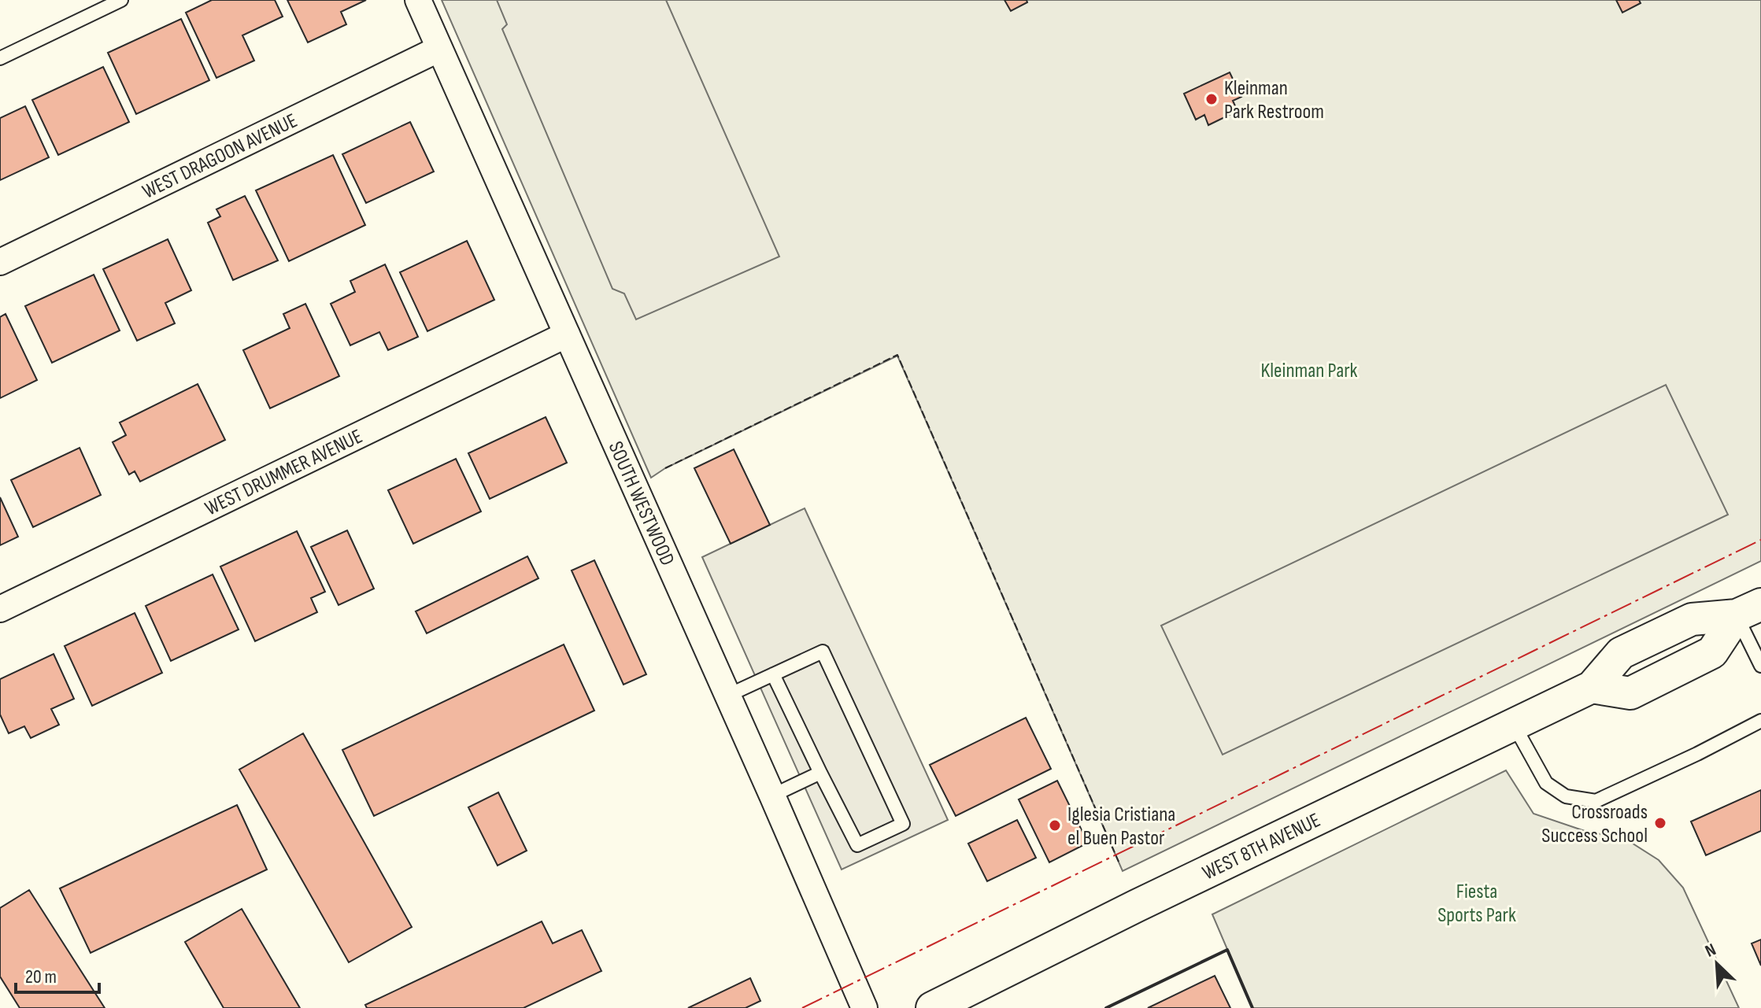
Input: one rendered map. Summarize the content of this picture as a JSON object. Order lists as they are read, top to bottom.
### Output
{
  "streets": {
    "street": [
      "WEST DRAGOON AVENUE",
      "WEST DRUMMER AVENUE",
      "SOUTH WESTWOOD",
      "WEST 8TH AVENUE"
    ]
  },
  "crossings": [
    ["WEST DRAGOON AVENUE", "SOUTH WESTWOOD"],
    ["WEST DRUMMER AVENUE", "SOUTH WESTWOOD"]
  ],
  "parks": ["Kleinman Park", "Fiesta Sports Park"],
  "places": ["Kleinman Park Restroom", "Crossroads Success School", "Iglesia Cristiana el Buen Pastor"],
  "scale_bar": "20 m",
  "north": "top left"
}
